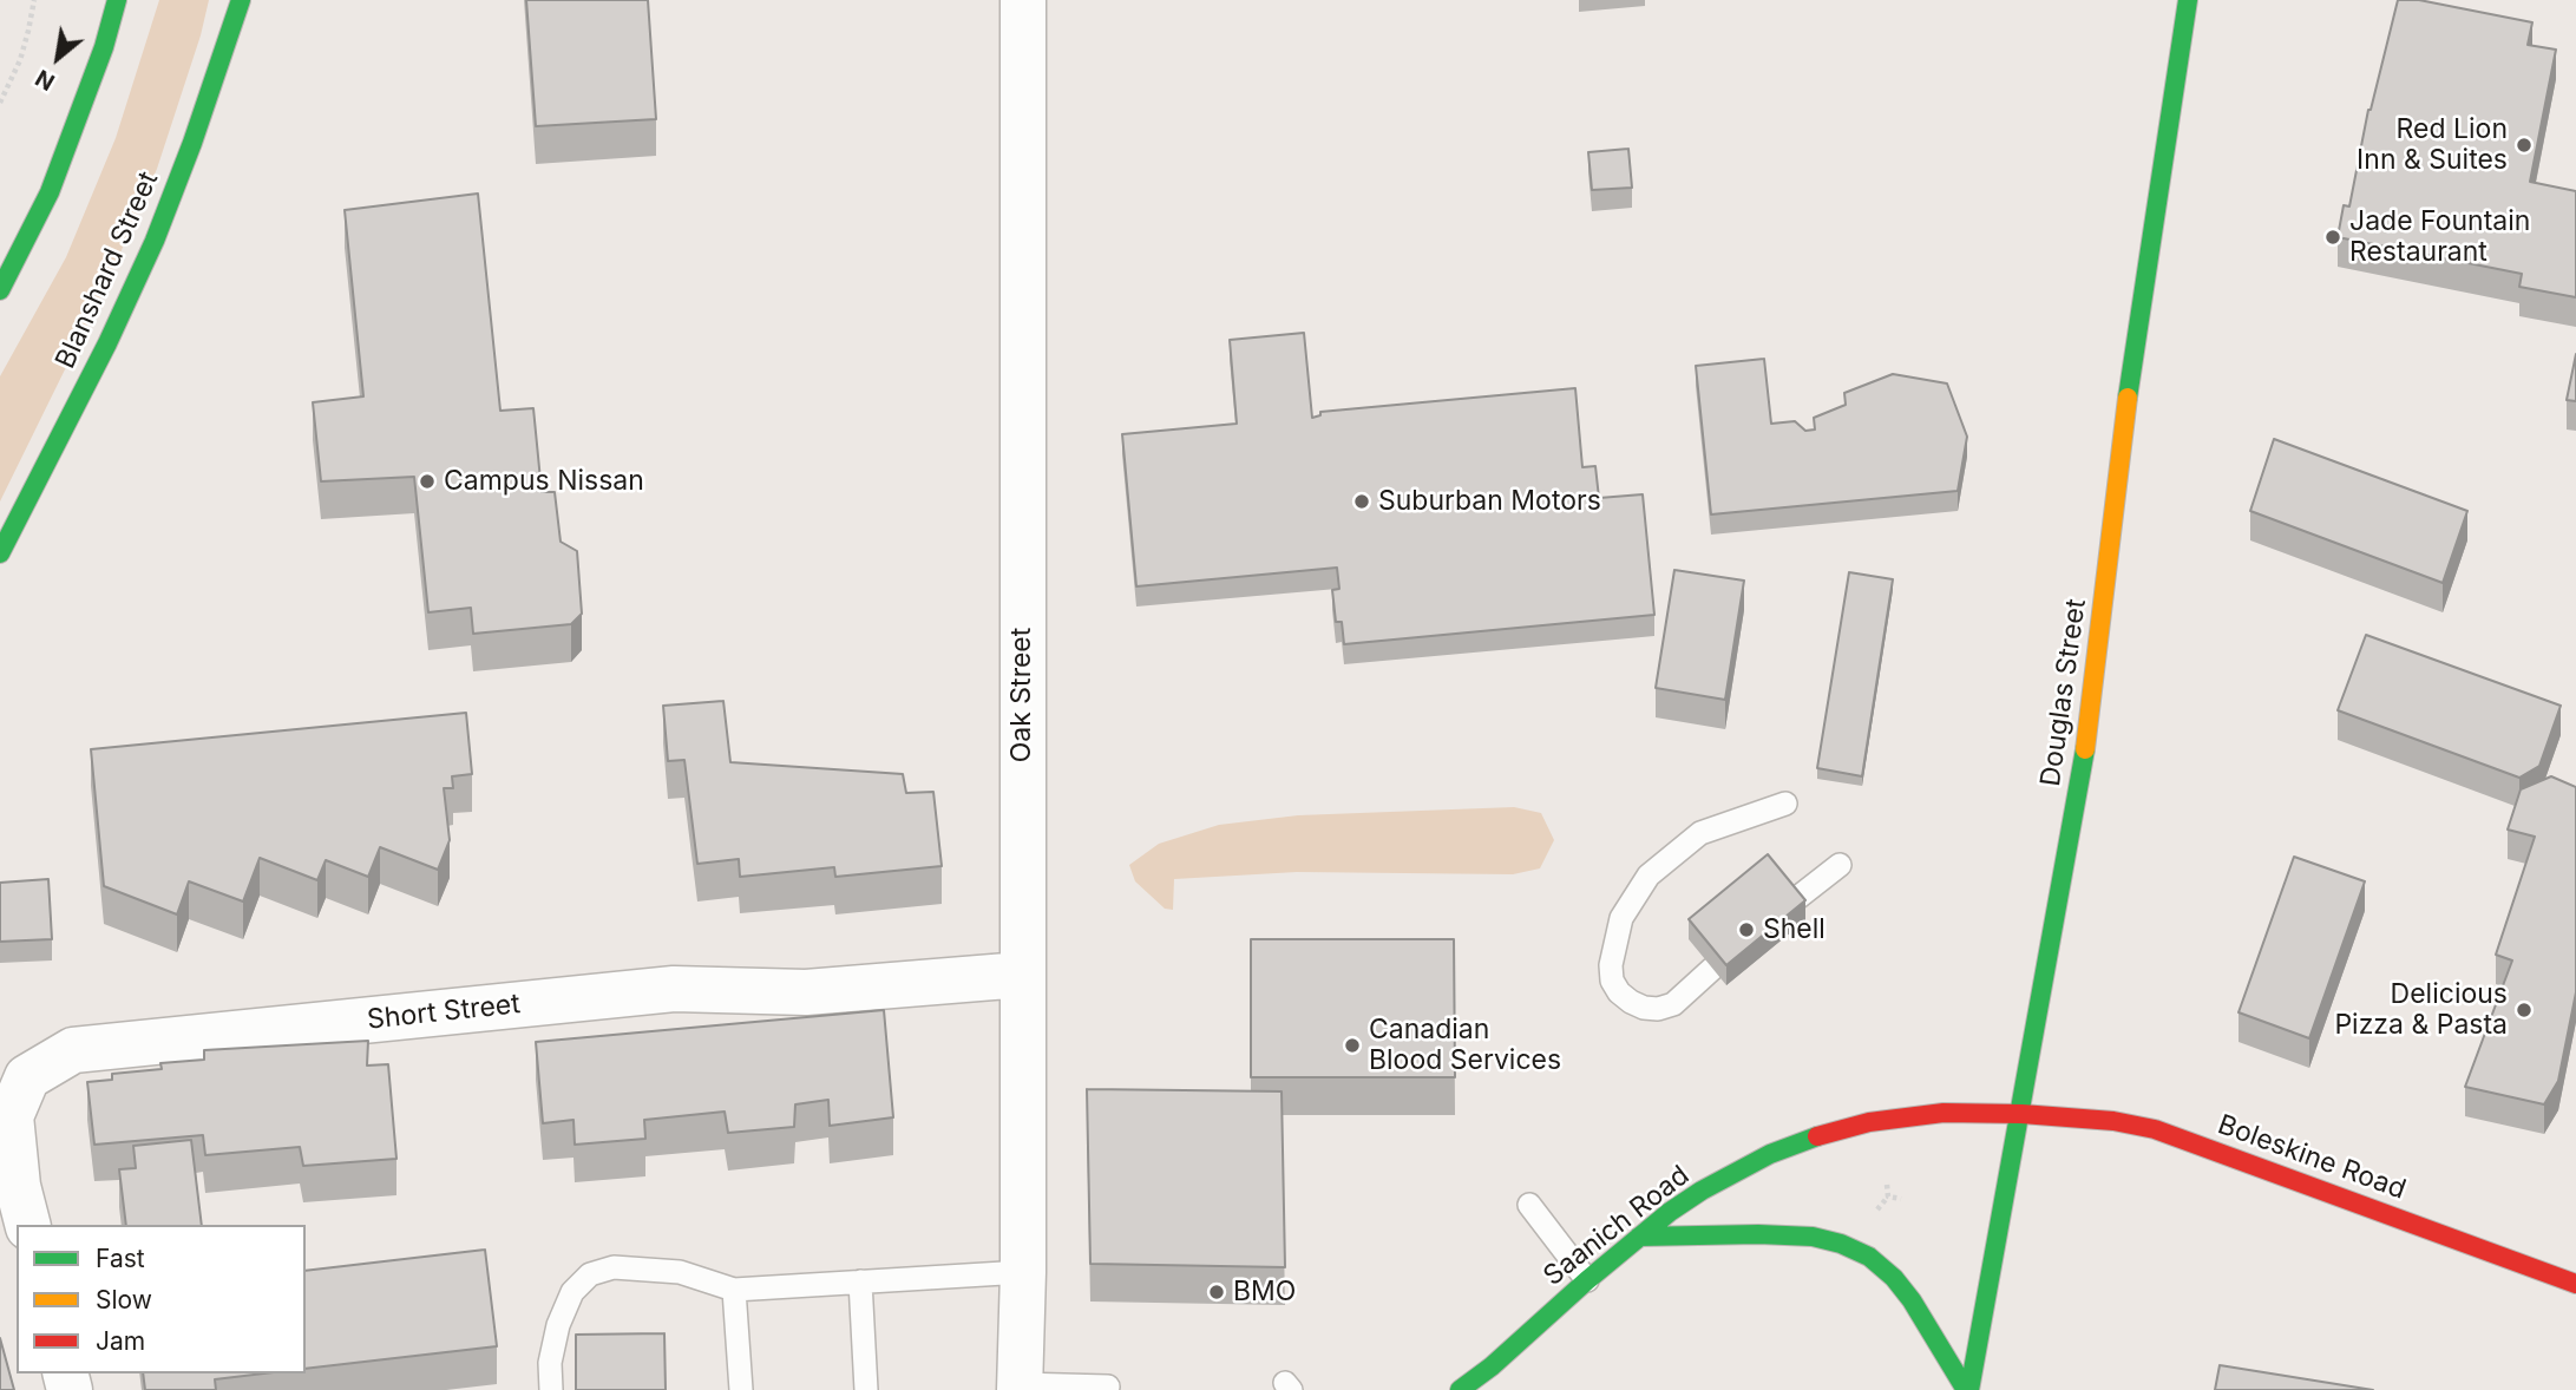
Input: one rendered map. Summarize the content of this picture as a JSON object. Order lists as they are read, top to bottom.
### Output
{
  "streets": {
    "main road": [
      "Blanshard Street",
      "Douglas Street",
      "Boleskine Road",
      "Saanich Road"
    ],
    "street": ["Oak Street", "Short Street"]
  },
  "crossings": [
    ["Douglas Street", "Boleskine Road"],
    ["Douglas Street", "Saanich Road"],
    ["Oak Street", "Short Street"],
    ["Boleskine Road", "Saanich Road"]
  ],
  "places": [
    "Red Lion Inn & Suites",
    "Jade Fountain Restaurant",
    "Campus Nissan",
    "Suburban Motors",
    "Shell",
    "Delicious Pizza & Pasta",
    "Canadian Blood Services",
    "BMO"
  ],
  "legend": ["Fast", "Slow", "Jam"],
  "north": "bottom left"
}
